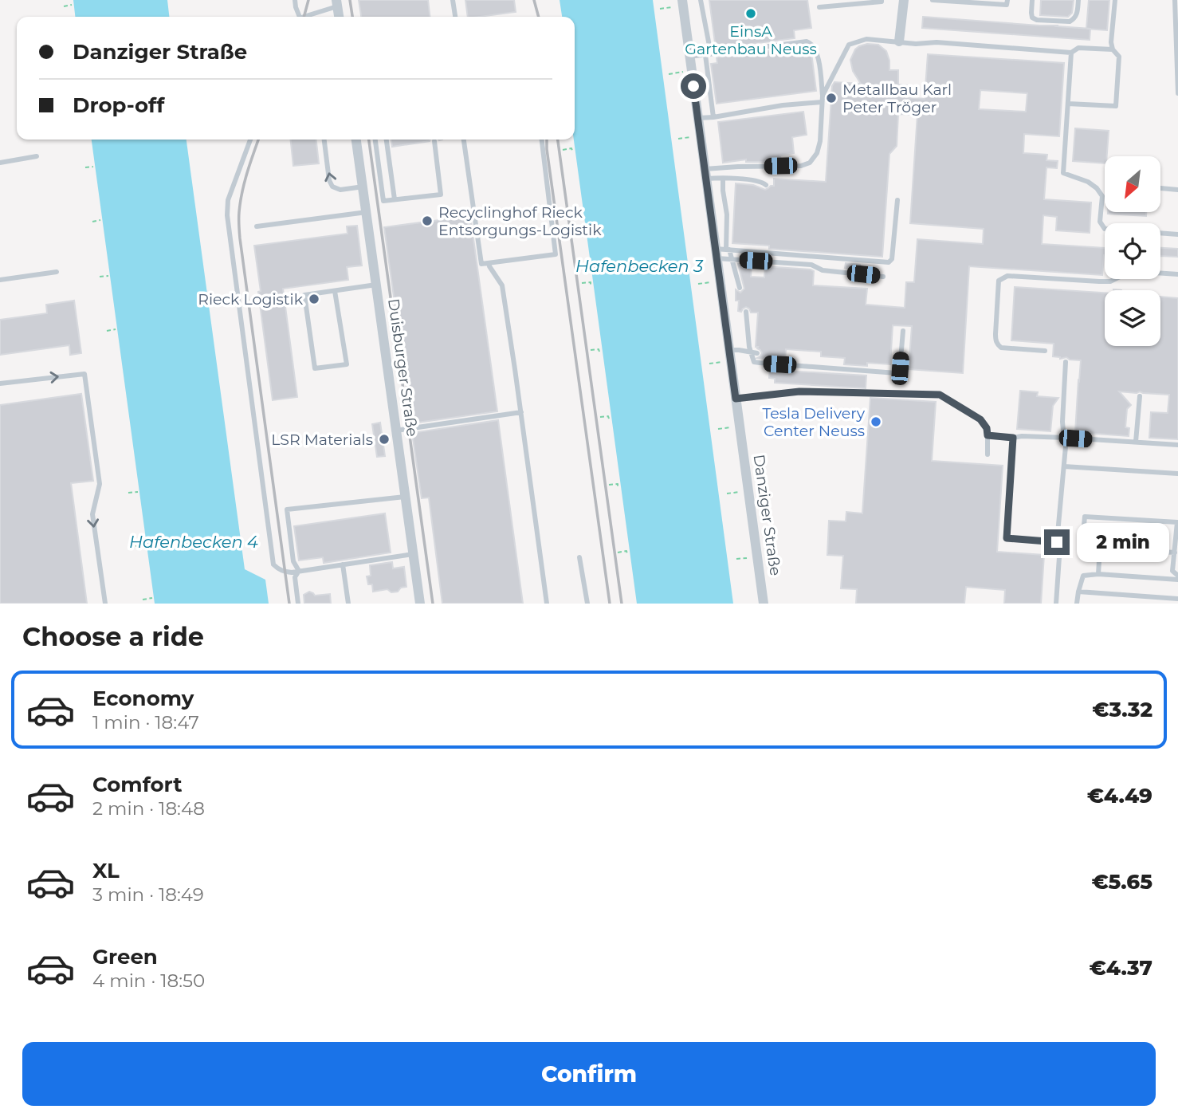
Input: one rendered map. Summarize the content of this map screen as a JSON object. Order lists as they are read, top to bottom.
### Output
{
  "streets": {
    "street": ["Duisburger Straße", "Danziger Straße"]
  },
  "water": ["Hafenbecken 3", "Hafenbecken 4"],
  "places": [
    "EinsA Gartenbau Neuss",
    "Metallbau Karl Peter Tröger",
    "Recyclinghof Rieck Entsorgungs-Logistik",
    "Rieck Logistik",
    "Tesla Delivery Center Neuss",
    "LSR Materials"
  ],
  "north": "bottom left",
  "page": {
    "banner": ["Danziger Straße", "Drop-off"],
    "bubble": "2 min",
    "heading": "Choose a ride",
    "list": [
      {
        "name": "Economy",
        "note": "1 min · 18:47",
        "value": "€3.32"
      },
      {
        "name": "Comfort",
        "note": "2 min · 18:48",
        "value": "€4.49"
      },
      {
        "name": "XL",
        "note": "3 min · 18:49",
        "value": "€5.65"
      },
      {
        "name": "Green",
        "note": "4 min · 18:50",
        "value": "€4.37"
      }
    ],
    "buttons": "Confirm"
  }
}
